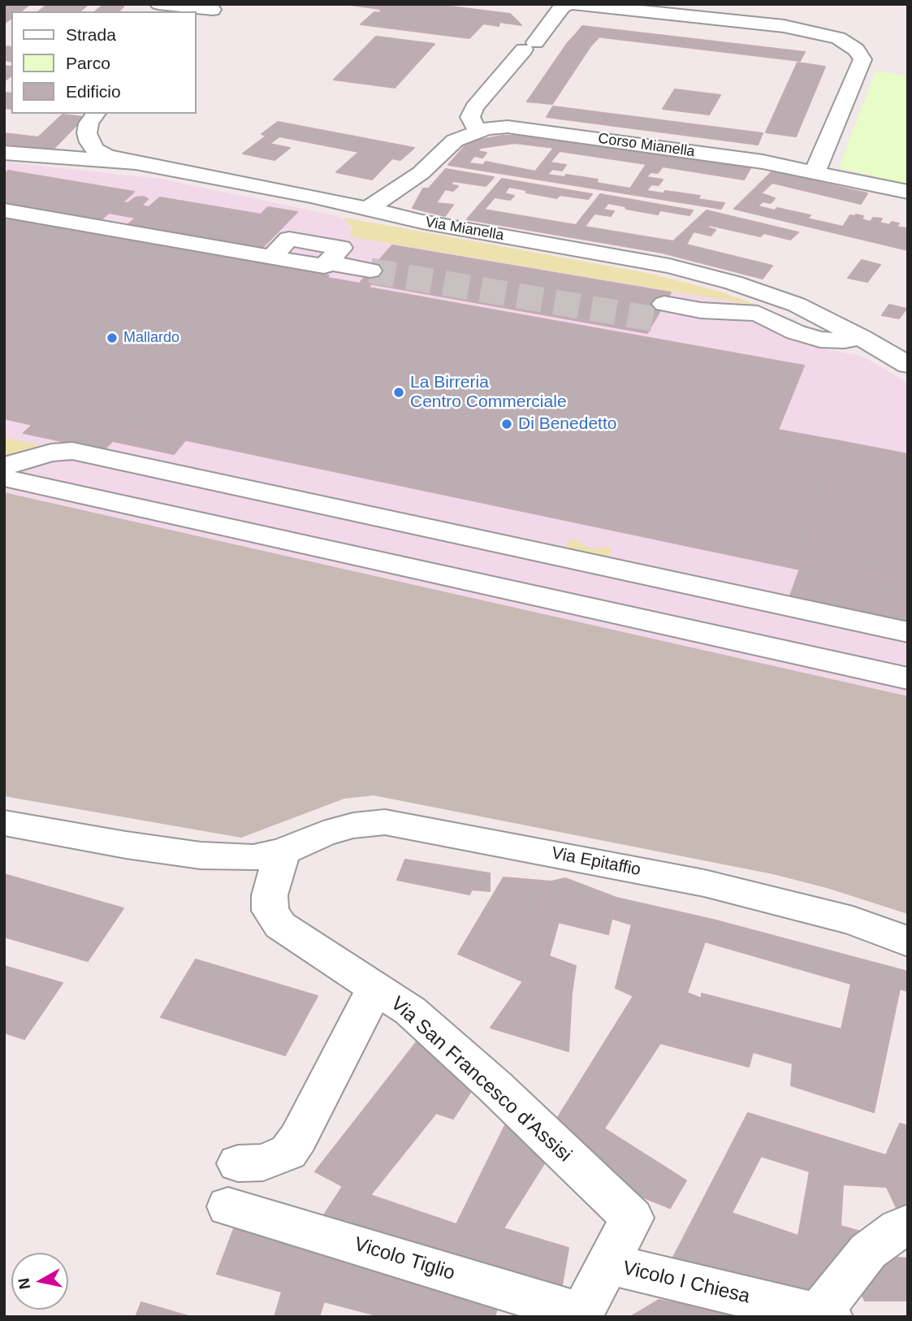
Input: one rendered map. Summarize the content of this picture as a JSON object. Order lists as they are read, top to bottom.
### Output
{
  "streets": {
    "street": [
      "Corso Mianella",
      "Via Mianella",
      "Via Epitaffio",
      "Via San Francesco d'Assisi",
      "Vicolo Tiglio",
      "Vicolo I Chiesa"
    ]
  },
  "crossings": [
    ["Corso Mianella", "Via Mianella"],
    ["Via Epitaffio", "Via San Francesco d'Assisi"],
    ["Via San Francesco d'Assisi", "Vicolo I Chiesa"]
  ],
  "places": ["Mallardo", "La Birreria Centro Commerciale", "Di Benedetto"],
  "legend": ["Strada", "Parco", "Edificio"],
  "north": "left"
}
